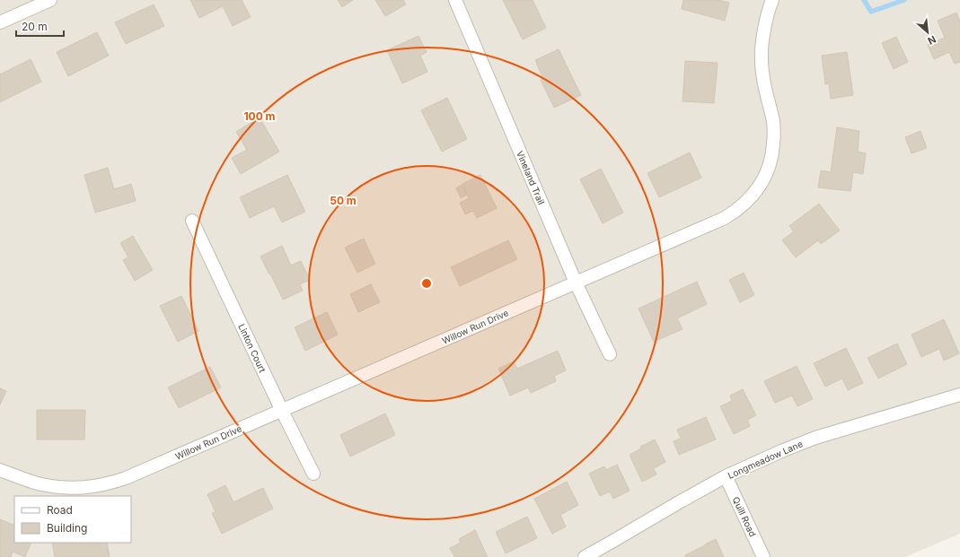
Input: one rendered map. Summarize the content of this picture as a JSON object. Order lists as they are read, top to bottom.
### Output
{
  "streets": {
    "street": [
      "Vineland Trail",
      "Willow Run Drive",
      "Linton Court",
      "Longmeadow Lane",
      "Quill Road"
    ]
  },
  "crossings": [
    ["Vineland Trail", "Willow Run Drive"],
    ["Willow Run Drive", "Linton Court"],
    ["Longmeadow Lane", "Quill Road"]
  ],
  "legend": ["Road", "Building"],
  "scale_bar": "20 m",
  "north": "bottom right",
  "rings": ["100 m", "50 m"]
}
